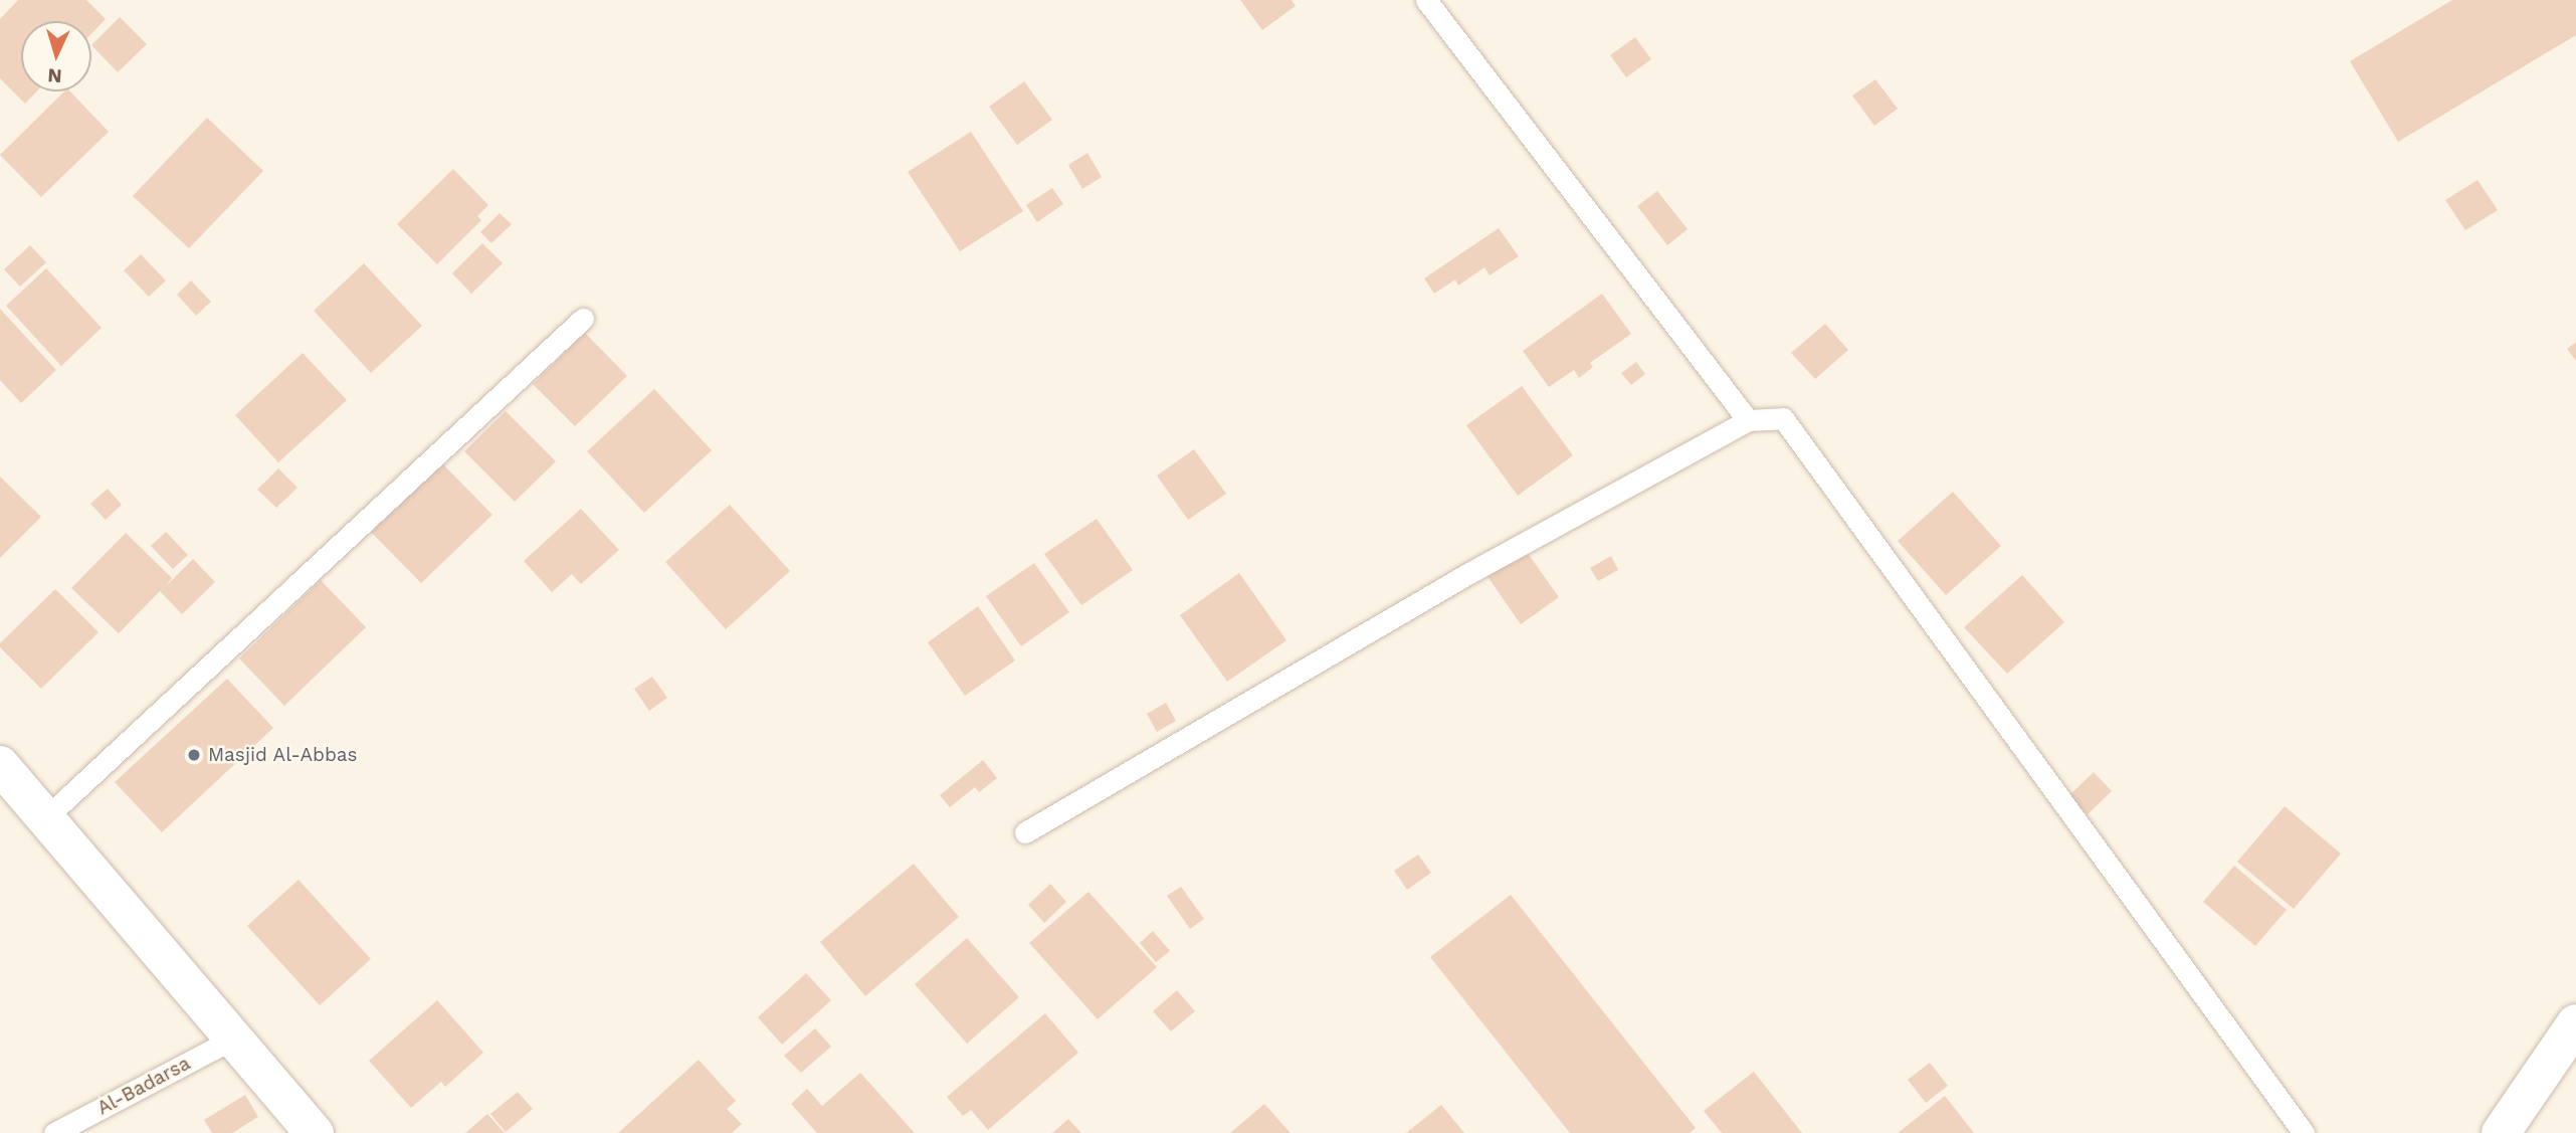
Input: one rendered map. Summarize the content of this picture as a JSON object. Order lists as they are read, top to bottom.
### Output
{
  "streets": {
    "lane": ["Al-Badarsa"]
  },
  "places": ["Masjid Al-Abbas"],
  "north": "bottom"
}
